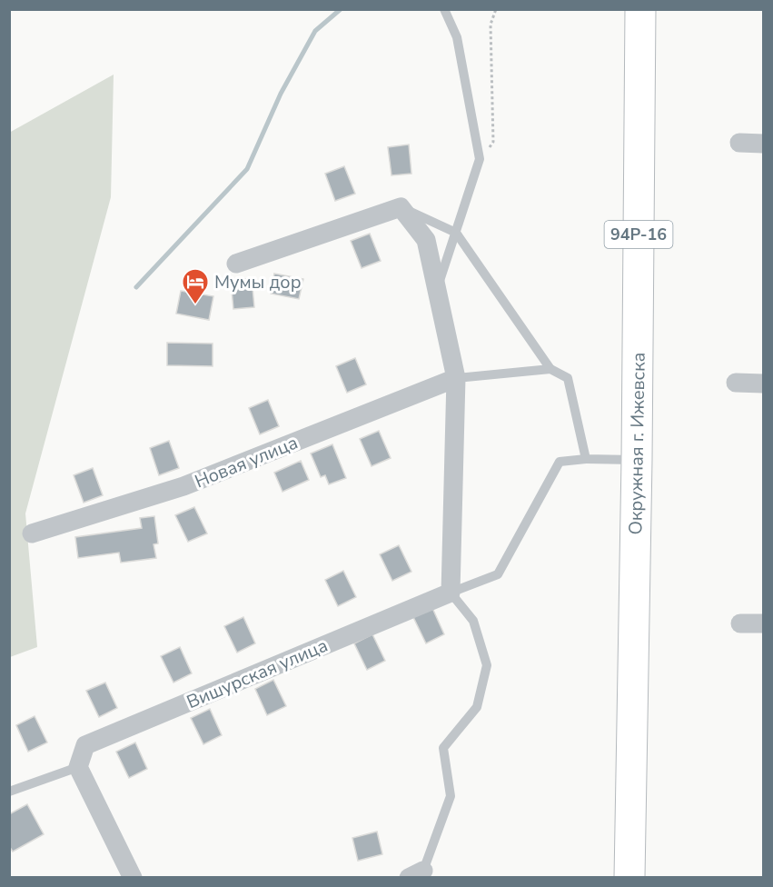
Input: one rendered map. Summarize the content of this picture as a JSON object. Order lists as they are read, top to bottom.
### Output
{
  "streets": {
    "main road": ["94Р-16", "Окружная г. Ижевска"],
    "street": ["Новая улица", "Вишурская улица"]
  },
  "places": {
    "hotel": ["Мумы дор"]
  }
}
